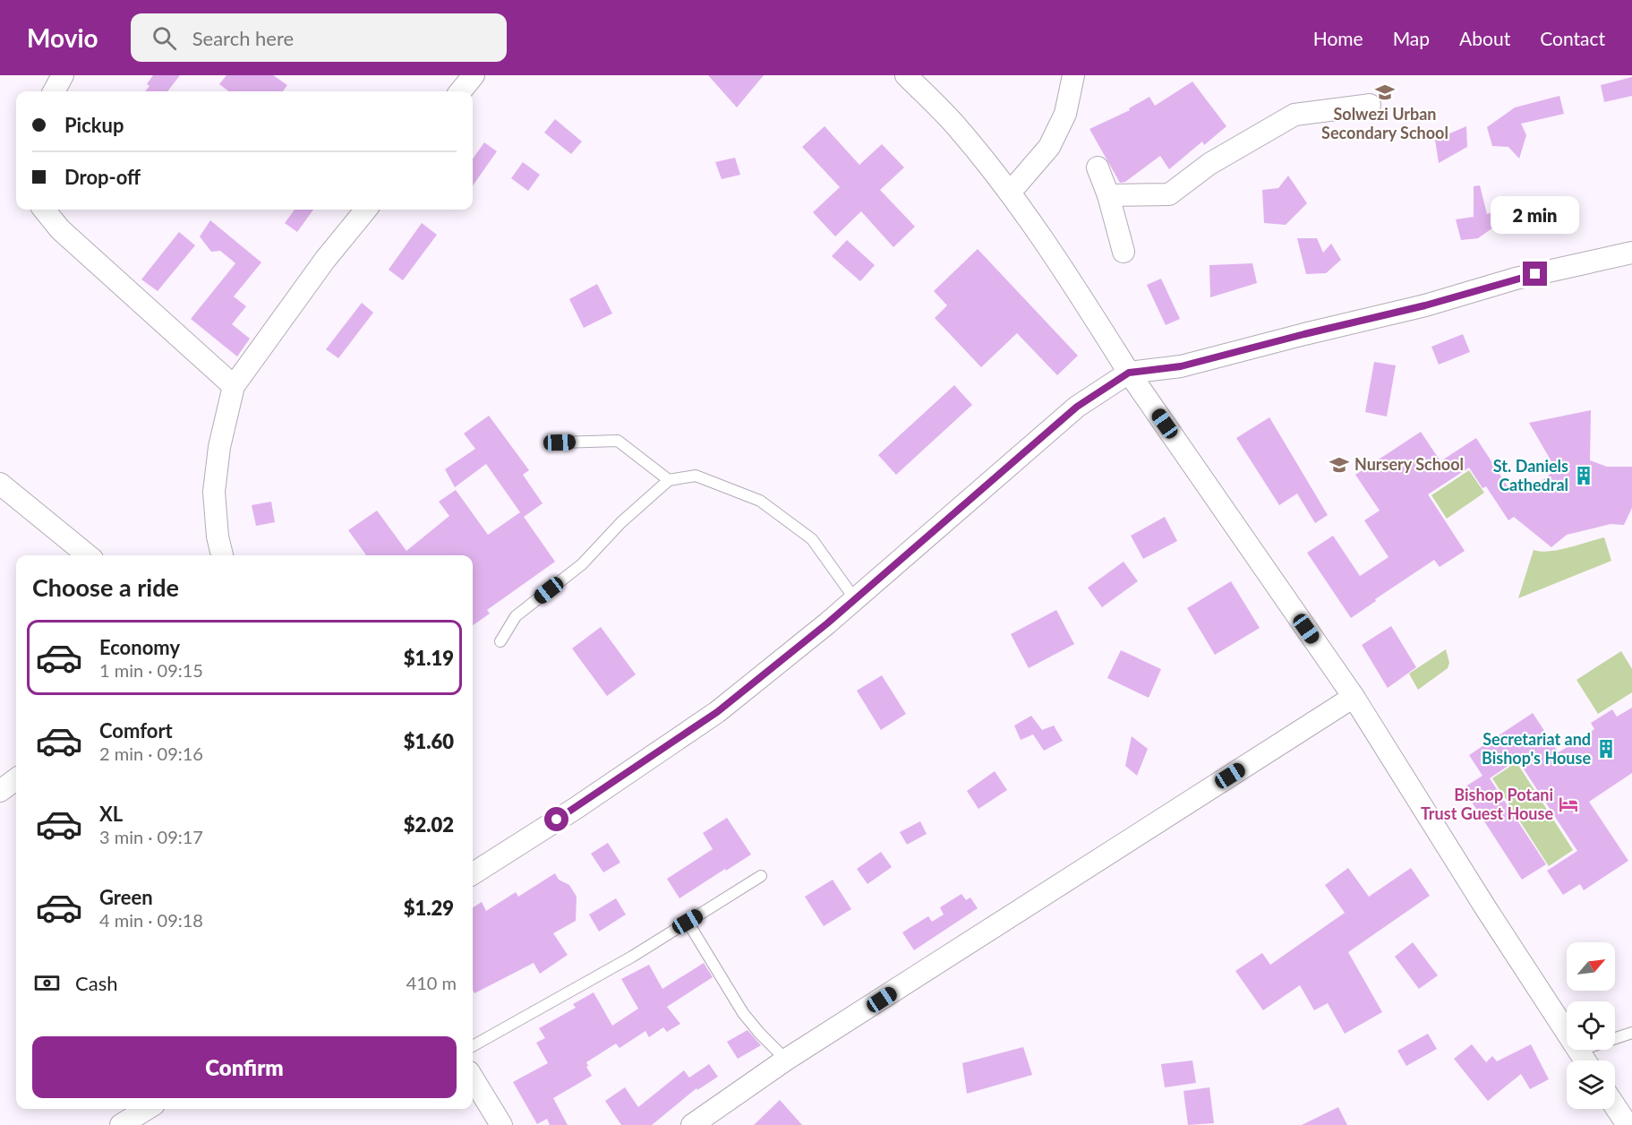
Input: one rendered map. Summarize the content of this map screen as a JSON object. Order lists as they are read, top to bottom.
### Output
{
  "places": {
    "school or university": ["Solwezi Urban Secondary School", "Nursery School"],
    "building": ["St. Daniels Cathedral", "Secretariat and Bishop's House"],
    "hotel": ["Bishop Potani Trust Guest House"]
  },
  "north": "top right",
  "page": {
    "header": "Movio",
    "search": "Search here",
    "nav": [
      "Home",
      "Map",
      "About",
      "Contact"
    ],
    "banner": ["Pickup", "Drop-off"],
    "bubble": "2 min",
    "heading": "Choose a ride",
    "list": [
      {
        "name": "Economy",
        "note": "1 min · 09:15",
        "value": "$1.19"
      },
      {
        "name": "Comfort",
        "note": "2 min · 09:16",
        "value": "$1.60"
      },
      {
        "name": "XL",
        "note": "3 min · 09:17",
        "value": "$2.02"
      },
      {
        "name": "Green",
        "note": "4 min · 09:18",
        "value": "$1.29"
      }
    ],
    "pay": ["Cash", "410 m"],
    "buttons": "Confirm"
  }
}
